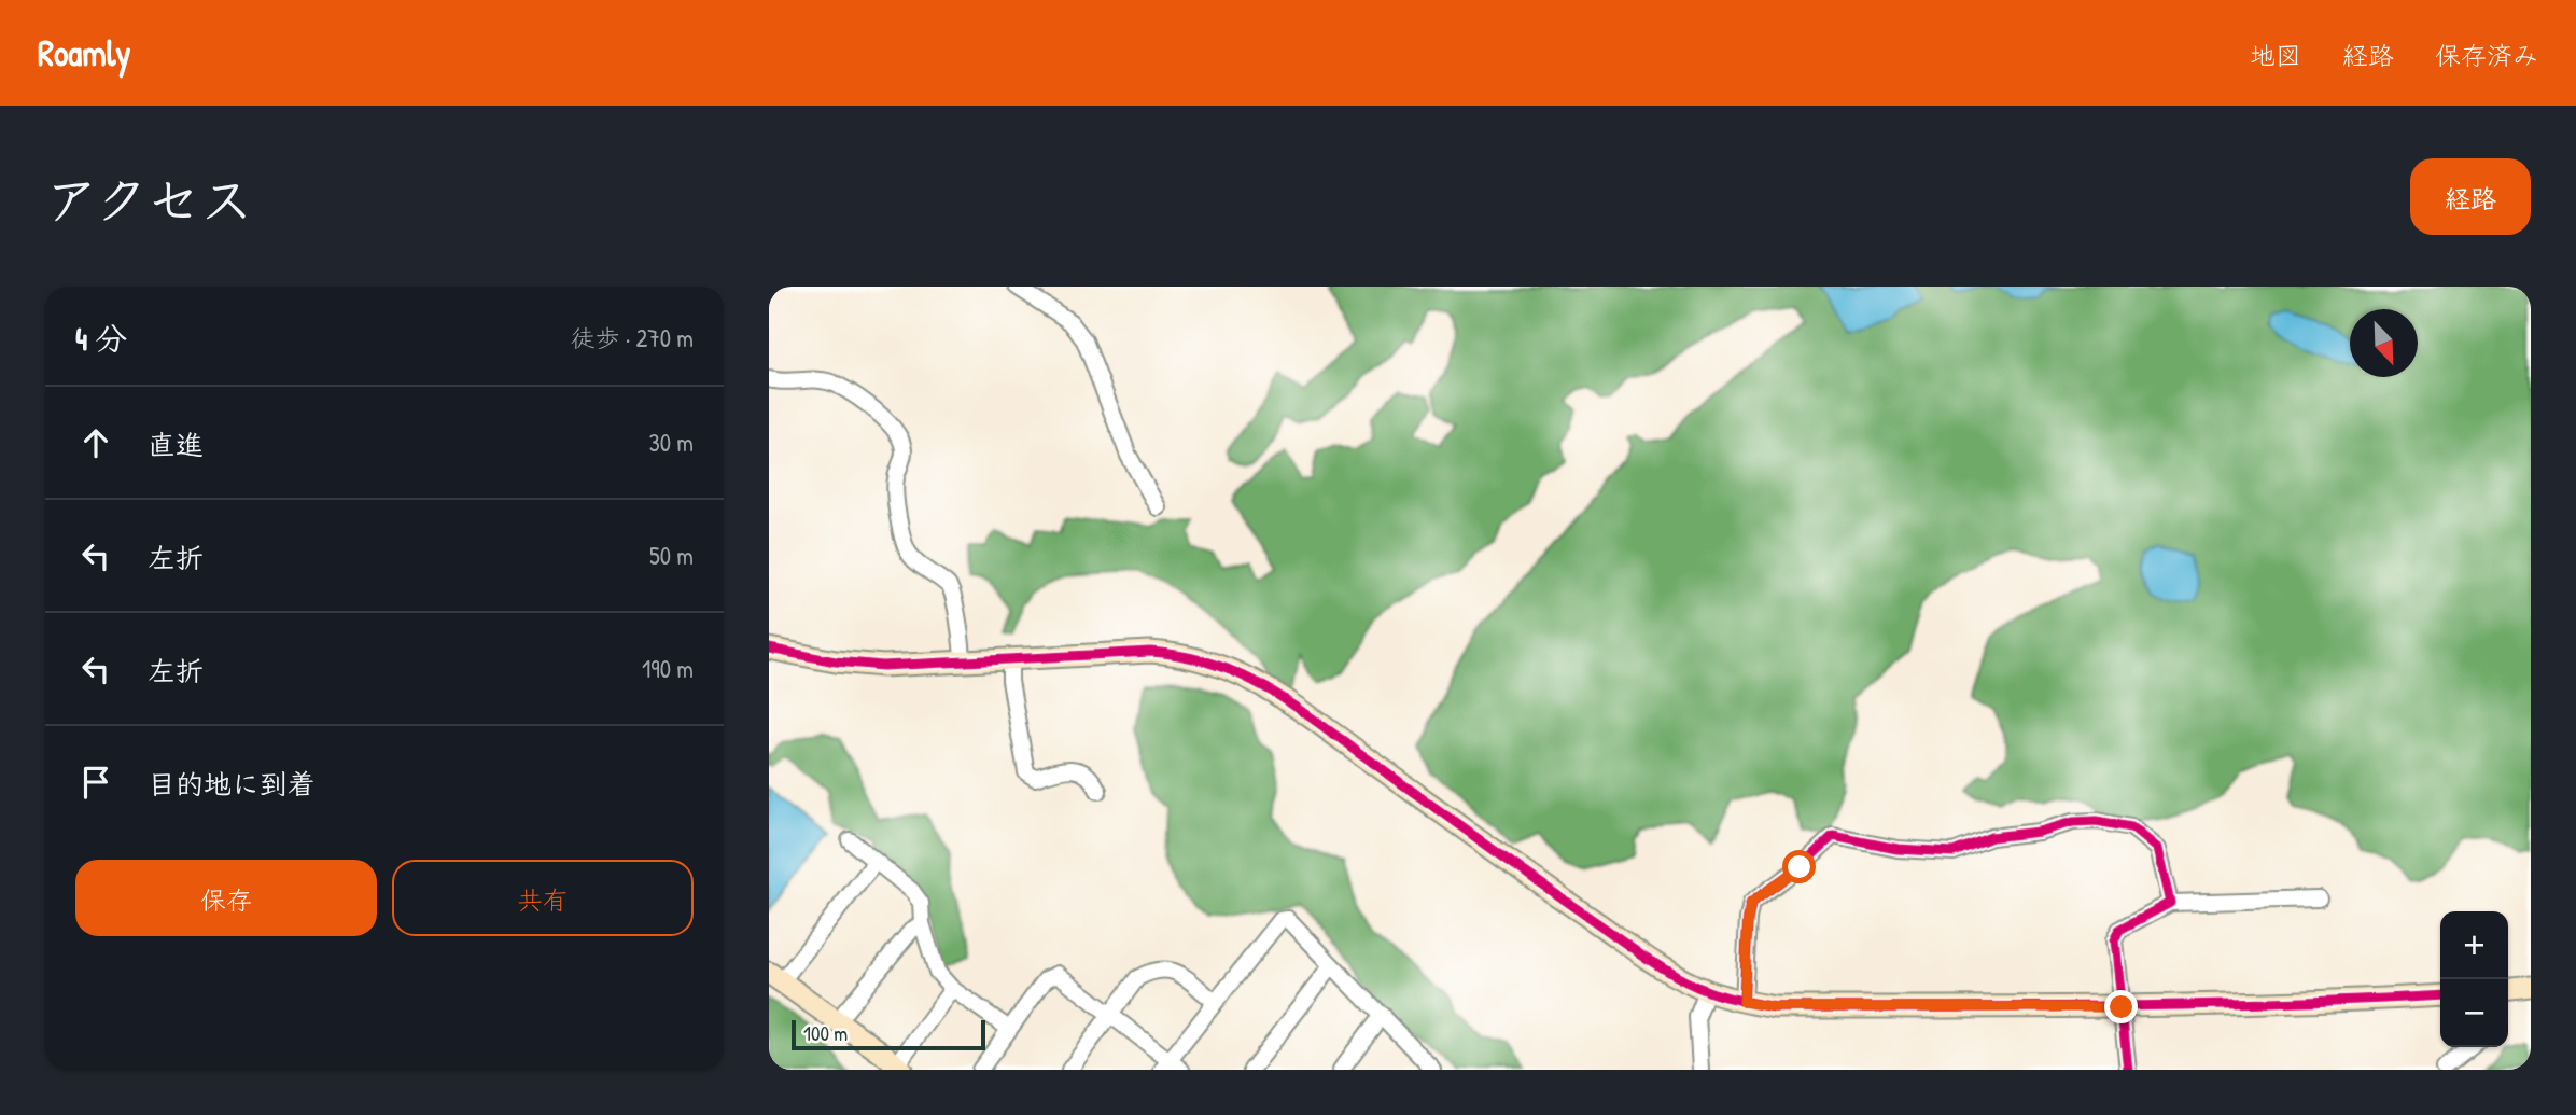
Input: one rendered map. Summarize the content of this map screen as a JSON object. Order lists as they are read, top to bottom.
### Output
{
  "scale_bar": "100 m",
  "north": "bottom right",
  "page": {
    "header": "Roamly",
    "nav": ["地図", "経路", "保存済み"],
    "title": "アクセス",
    "buttons": [
      "経路",
      ["保存", "共有"]
    ],
    "heading": ["4 分", "徒歩 · 270 m"],
    "list": [
      ["直進", "30 m"],
      ["左折", "50 m"],
      ["左折", "190 m"],
      "目的地に到着"
    ],
    "map_buttons": ["+", "−"],
    "scale": "100 m"
  }
}
